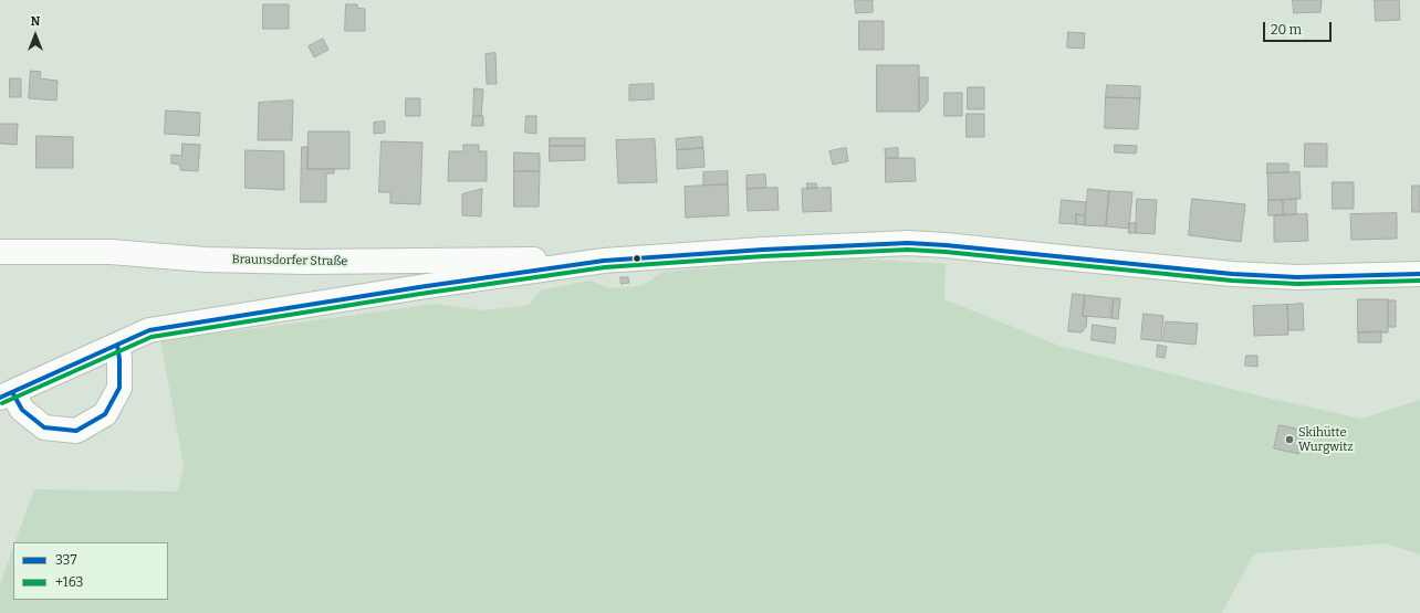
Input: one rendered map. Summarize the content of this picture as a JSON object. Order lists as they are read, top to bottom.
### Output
{
  "streets": {
    "street": ["Braunsdorfer Straße"]
  },
  "places": ["Skihütte Wurgwitz"],
  "lines": ["transit line 337", "transit line +163"],
  "legend": ["337", "+163"],
  "scale_bar": "20 m",
  "north": "top"
}
